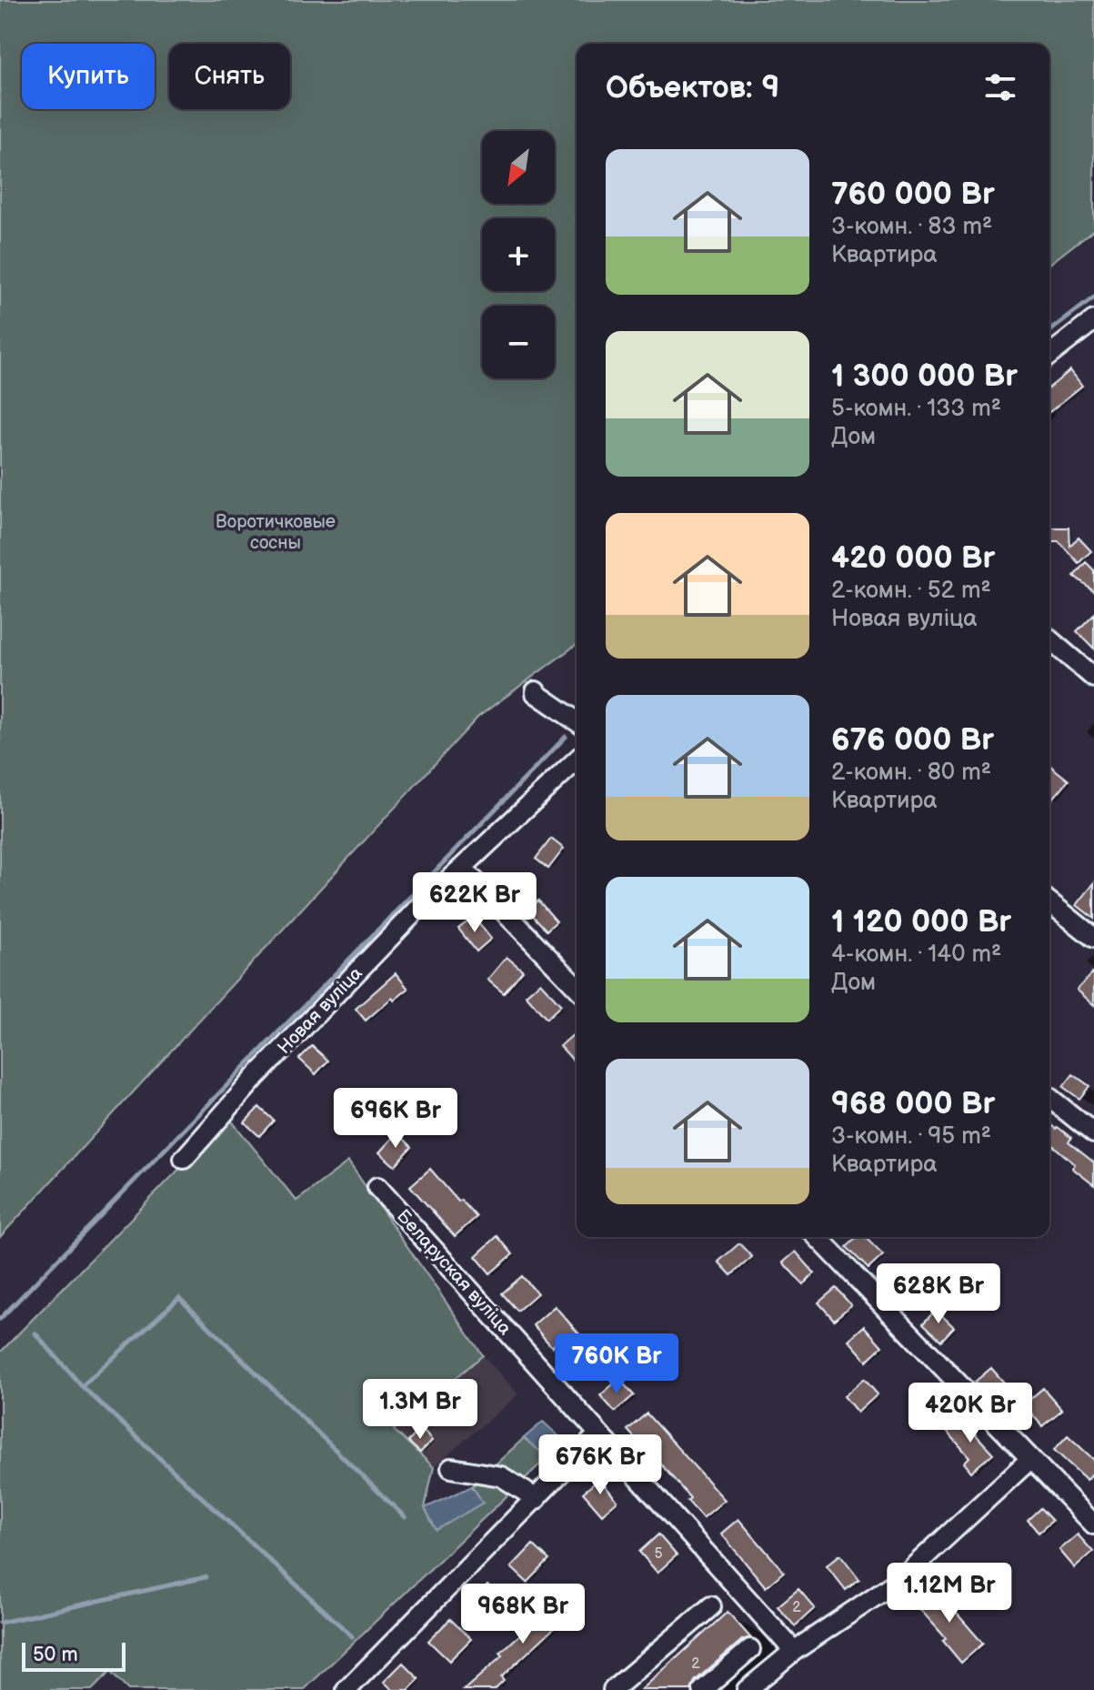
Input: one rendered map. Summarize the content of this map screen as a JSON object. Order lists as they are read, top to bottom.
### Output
{
  "streets": {
    "street": ["Новая вуліца", "Беларуская вуліца"]
  },
  "parks": ["Воротичковые сосны"],
  "house_numbers": ["5", "2", "2"],
  "scale_bar": "50 m",
  "north": "bottom left",
  "page": {
    "chip": ["Купить", "Снять"],
    "heading": "Объектов: 9",
    "map_buttons": ["+", "−"],
    "list": [
      {
        "name": "760 000 Br",
        "note": "3-комн. · 83 m² · Квартира"
      },
      {
        "name": "1 300 000 Br",
        "note": "5-комн. · 133 m² · Дом"
      },
      {
        "name": "420 000 Br",
        "note": "2-комн. · 52 m² · Новая вуліца"
      },
      {
        "name": "676 000 Br",
        "note": "2-комн. · 80 m² · Квартира"
      },
      {
        "name": "1 120 000 Br",
        "note": "4-комн. · 140 m² · Дом"
      },
      {
        "name": "968 000 Br",
        "note": "3-комн. · 95 m² · Квартира"
      }
    ],
    "price": [
      "622K Br",
      "696K Br",
      "628K Br",
      "760K Br",
      "1.3M Br",
      "420K Br",
      "676K Br",
      "1.12M Br",
      "968K Br"
    ],
    "scale": "50 m"
  }
}
